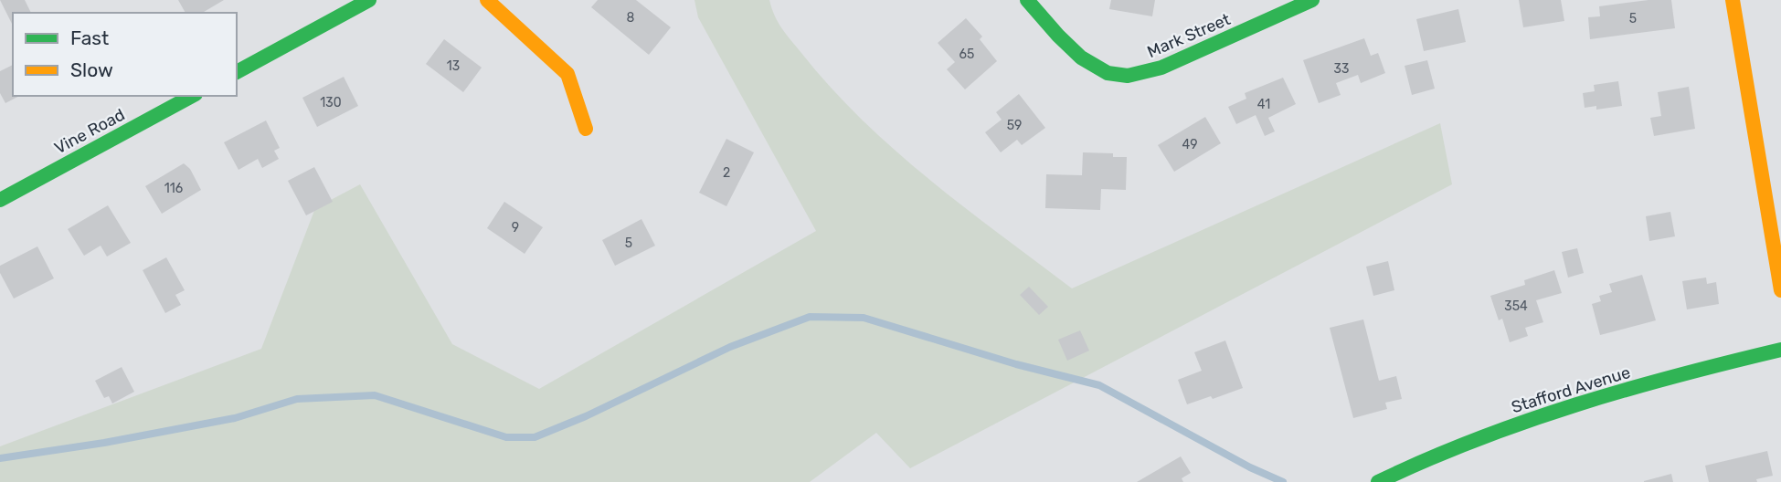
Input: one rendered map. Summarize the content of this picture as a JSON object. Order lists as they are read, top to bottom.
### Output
{
  "streets": {
    "street": ["Mark Street", "Vine Road", "Stafford Avenue"]
  },
  "house_numbers": [
    "8",
    "5",
    "65",
    "13",
    "33",
    "130",
    "41",
    "59",
    "49",
    "2",
    "116",
    "9",
    "5",
    "354"
  ],
  "legend": ["Fast", "Slow"]
}
